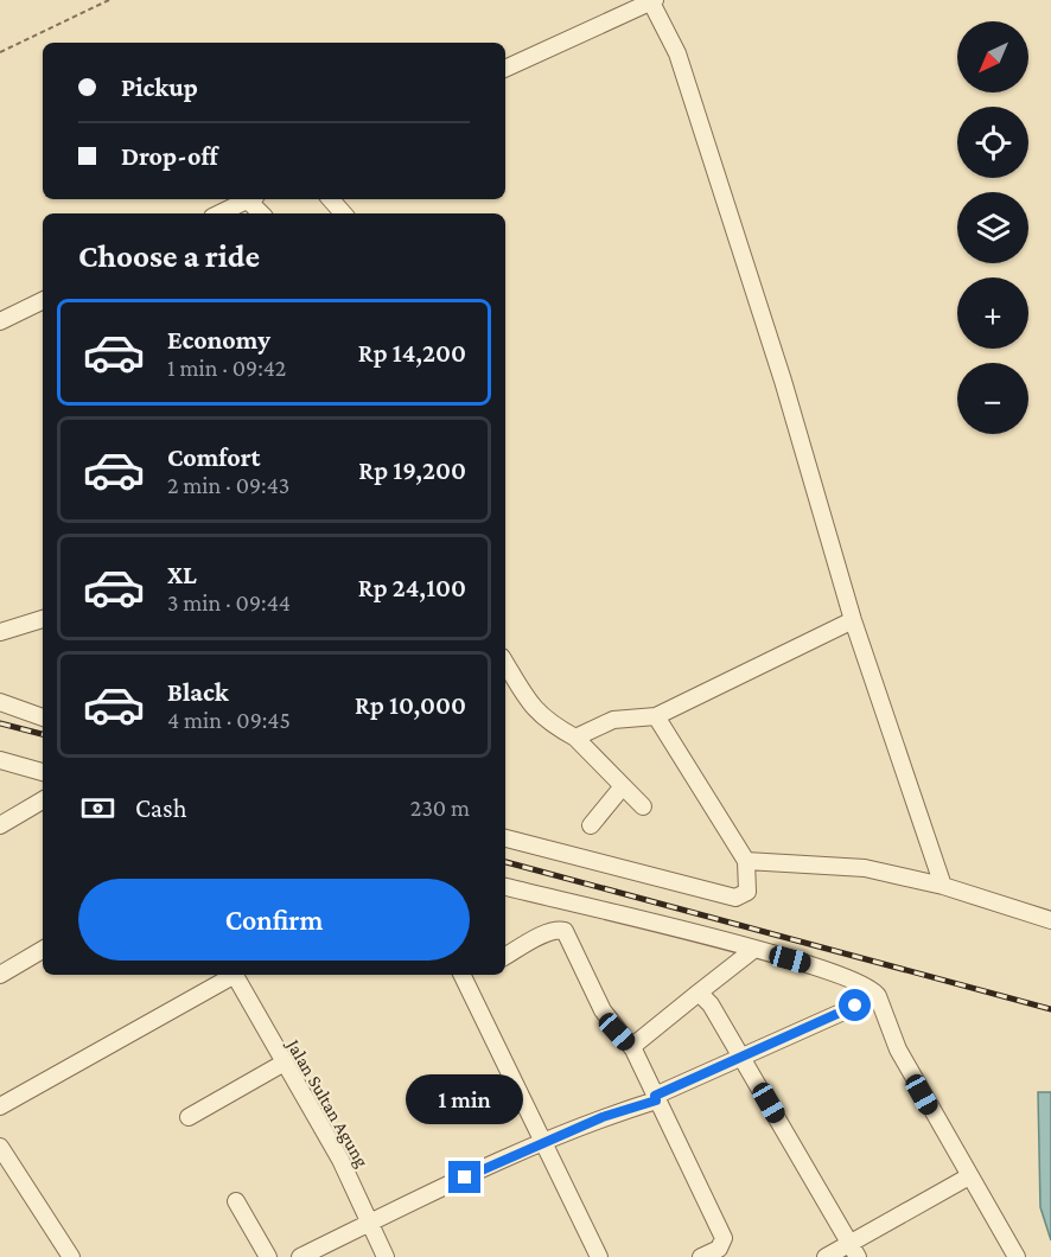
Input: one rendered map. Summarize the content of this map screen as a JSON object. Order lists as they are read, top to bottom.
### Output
{
  "streets": {
    "street": ["Jalan Sultan Agung"]
  },
  "north": "bottom left",
  "page": {
    "map_buttons": ["+", "−"],
    "banner": ["Pickup", "Drop-off"],
    "heading": "Choose a ride",
    "list": [
      {
        "name": "Economy",
        "note": "1 min · 09:42",
        "value": "Rp 14,200"
      },
      {
        "name": "Comfort",
        "note": "2 min · 09:43",
        "value": "Rp 19,200"
      },
      {
        "name": "XL",
        "note": "3 min · 09:44",
        "value": "Rp 24,100"
      },
      {
        "name": "Black",
        "note": "4 min · 09:45",
        "value": "Rp 10,000"
      }
    ],
    "pay": ["Cash", "230 m"],
    "buttons": "Confirm",
    "bubble": "1 min"
  }
}
